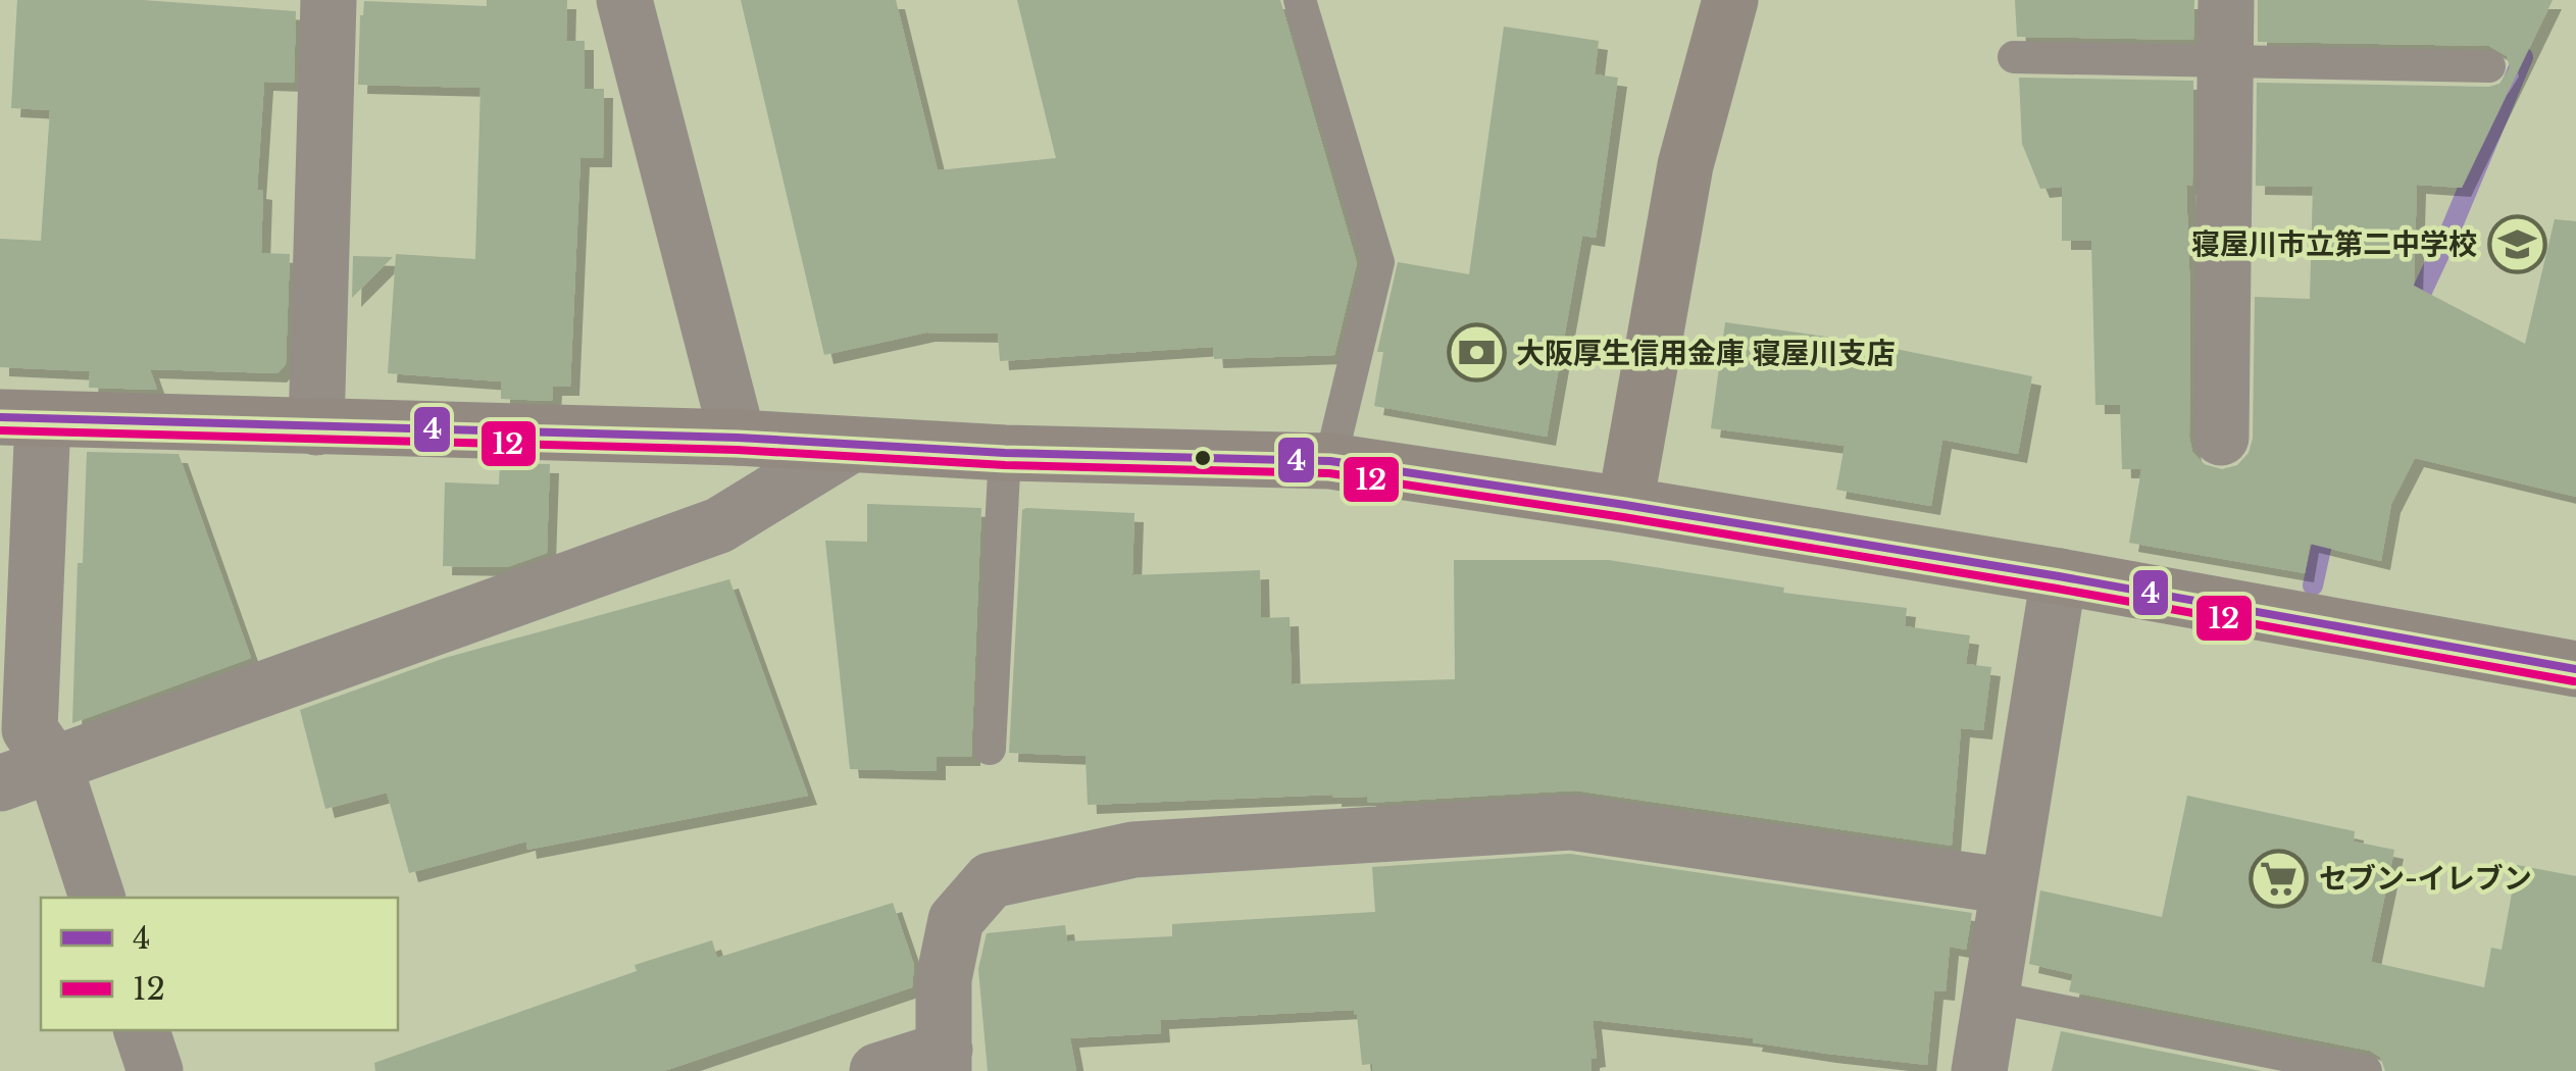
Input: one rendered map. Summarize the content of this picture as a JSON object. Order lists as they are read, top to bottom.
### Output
{
  "places": {
    "school or university": ["寝屋川市立第二中学校"],
    "bank": ["大阪厚生信用金庫 寝屋川支店"],
    "supermarket": ["セブン-イレブン"]
  },
  "lines": ["transit line 4", "transit line 12"],
  "legend": ["4", "12"]
}
